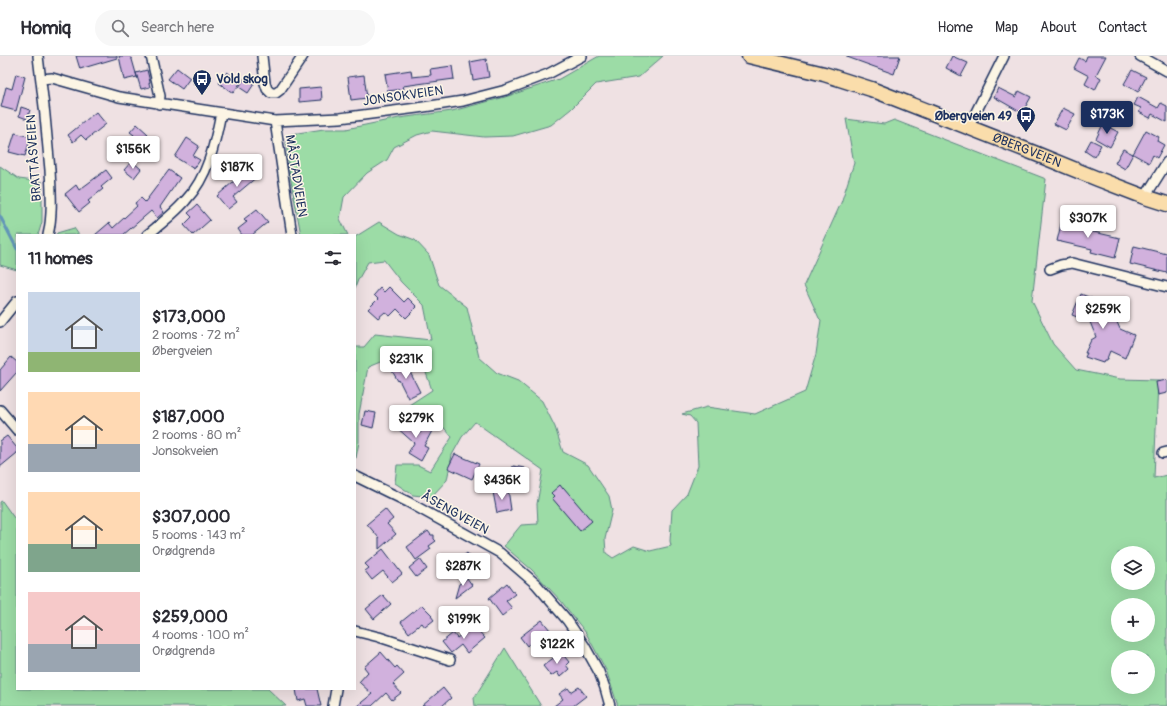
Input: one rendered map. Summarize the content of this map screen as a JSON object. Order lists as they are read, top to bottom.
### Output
{
  "streets": {
    "main road": ["ØBERGVEIEN"],
    "street": [
      "JONSOKVEIEN",
      "BRATTÅSVEIEN",
      "MÅSTADVEIEN",
      "ÅSENGVEIEN"
    ]
  },
  "crossings": [
    ["JONSOKVEIEN", "BRATTÅSVEIEN"],
    ["JONSOKVEIEN", "MÅSTADVEIEN"]
  ],
  "places": {
    "bus stop": ["Vold skog", "Øbergveien 49"]
  },
  "page": {
    "header": "Homiq",
    "search": "Search here",
    "nav": [
      "Home",
      "Map",
      "About",
      "Contact"
    ],
    "price": [
      "$173K",
      "$156K",
      "$187K",
      "$307K",
      "$259K",
      "$231K",
      "$279K",
      "$436K",
      "$287K",
      "$199K",
      "$122K"
    ],
    "heading": "11 homes",
    "list": [
      {
        "name": "$173,000",
        "note": "2 rooms · 72 m² · Øbergveien"
      },
      {
        "name": "$187,000",
        "note": "2 rooms · 80 m² · Jonsokveien"
      },
      {
        "name": "$307,000",
        "note": "5 rooms · 143 m² · Orødgrenda"
      },
      {
        "name": "$259,000",
        "note": "4 rooms · 100 m² · Orødgrenda"
      }
    ],
    "map_buttons": ["+", "−"]
  }
}
